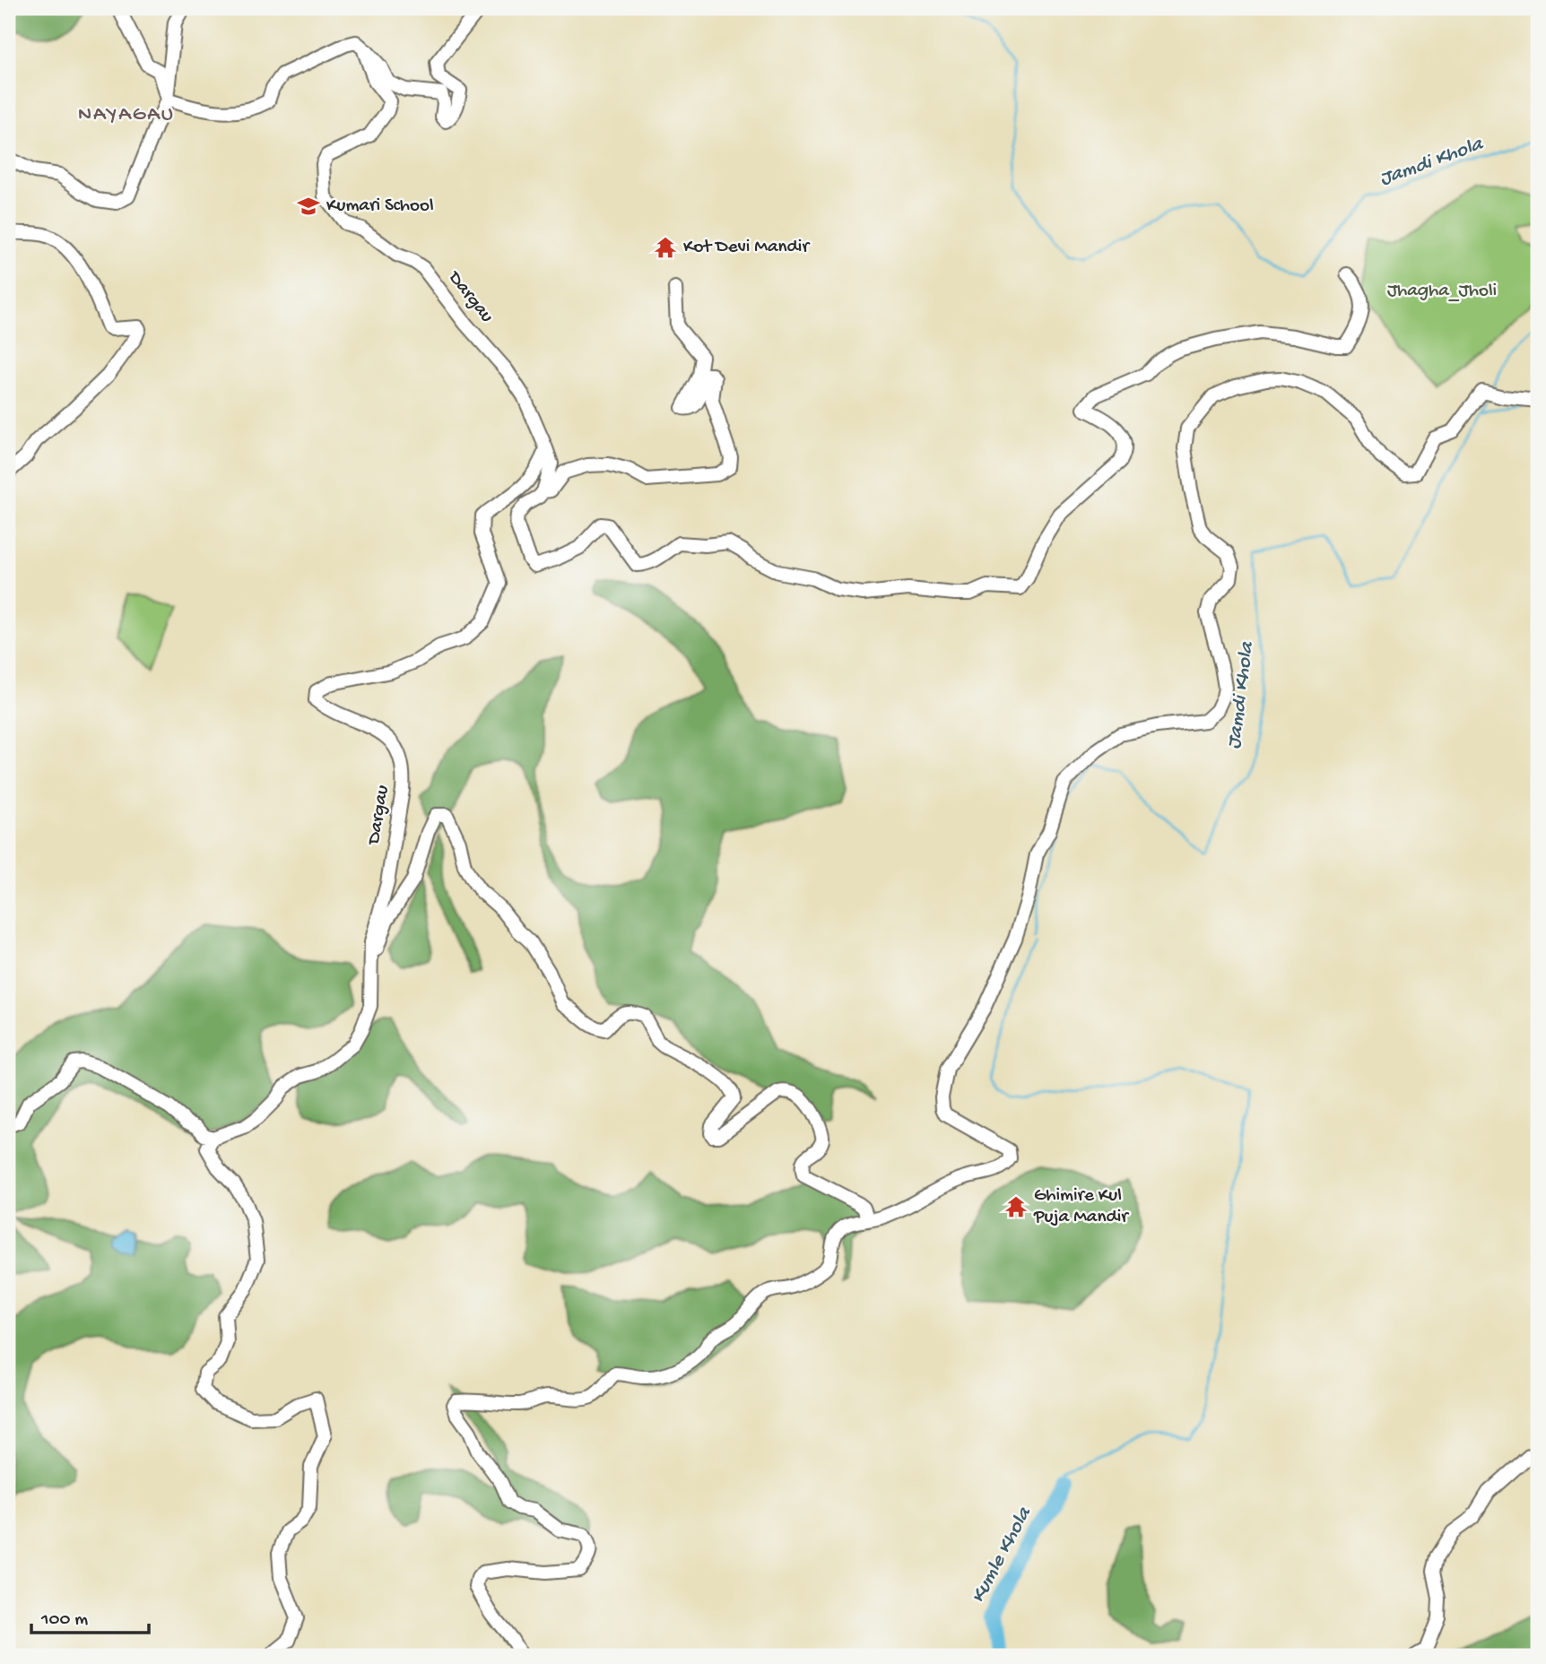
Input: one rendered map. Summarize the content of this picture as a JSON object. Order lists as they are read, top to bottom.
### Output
{
  "streets": {
    "street": ["Dargau"]
  },
  "districts": ["NAYAGAU"],
  "water": ["Jamdi Khola", "Kumle Khola"],
  "parks": ["Jhagha_Jholi"],
  "places": {
    "school or university": ["Kumari School"],
    "temple": ["Kot Devi Mandir", "Ghimire Kul Puja Mandir"]
  },
  "scale_bar": "100 m"
}
